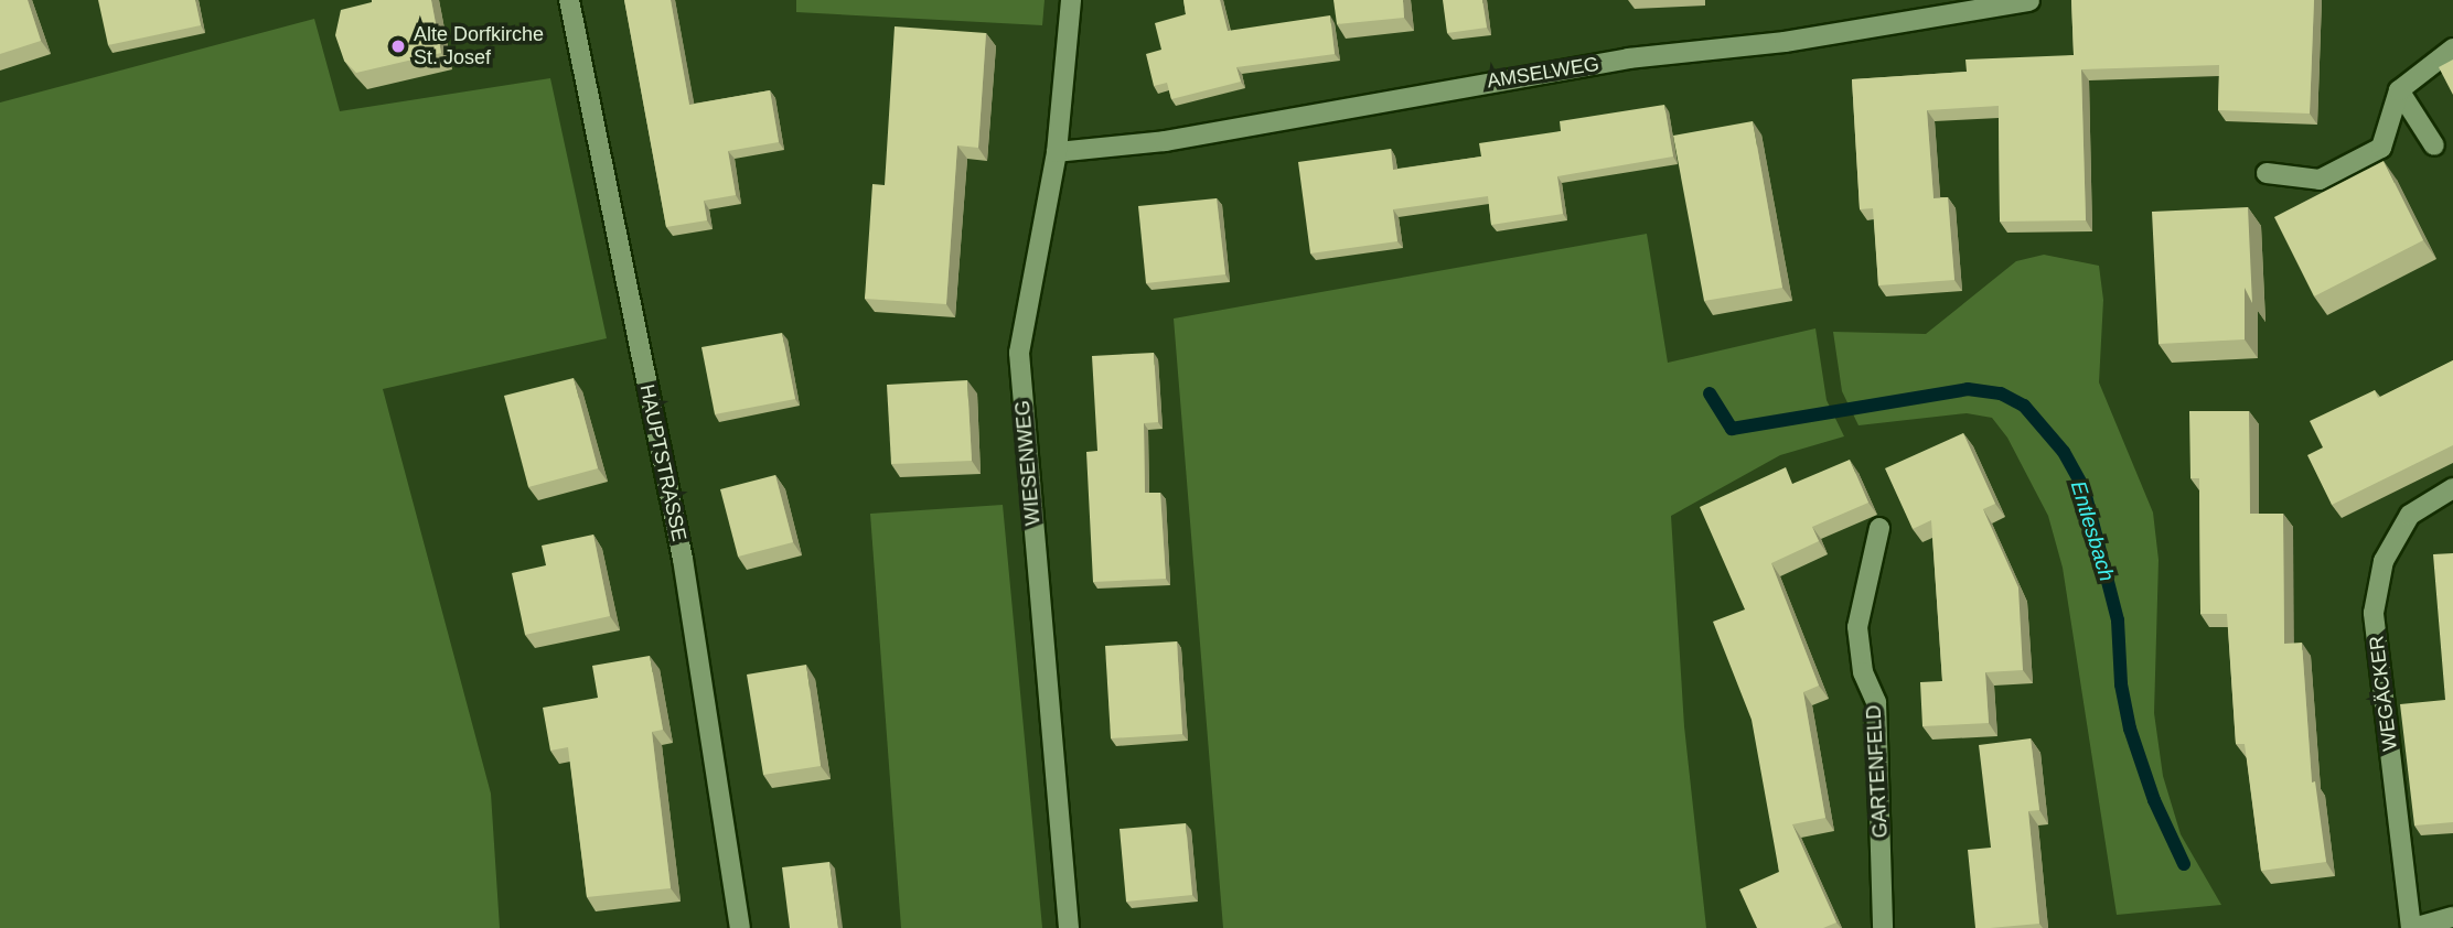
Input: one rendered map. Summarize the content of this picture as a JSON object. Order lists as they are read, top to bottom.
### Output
{
  "streets": {
    "street": [
      "AMSELWEG",
      "HAUPTSTRASSE",
      "WIESENWEG",
      "WEGÄCKER",
      "GARTENFELD"
    ]
  },
  "crossings": [
    ["AMSELWEG", "WIESENWEG"]
  ],
  "water": ["Entlesbach"],
  "places": ["Alte Dorfkirche St. Josef"]
}
